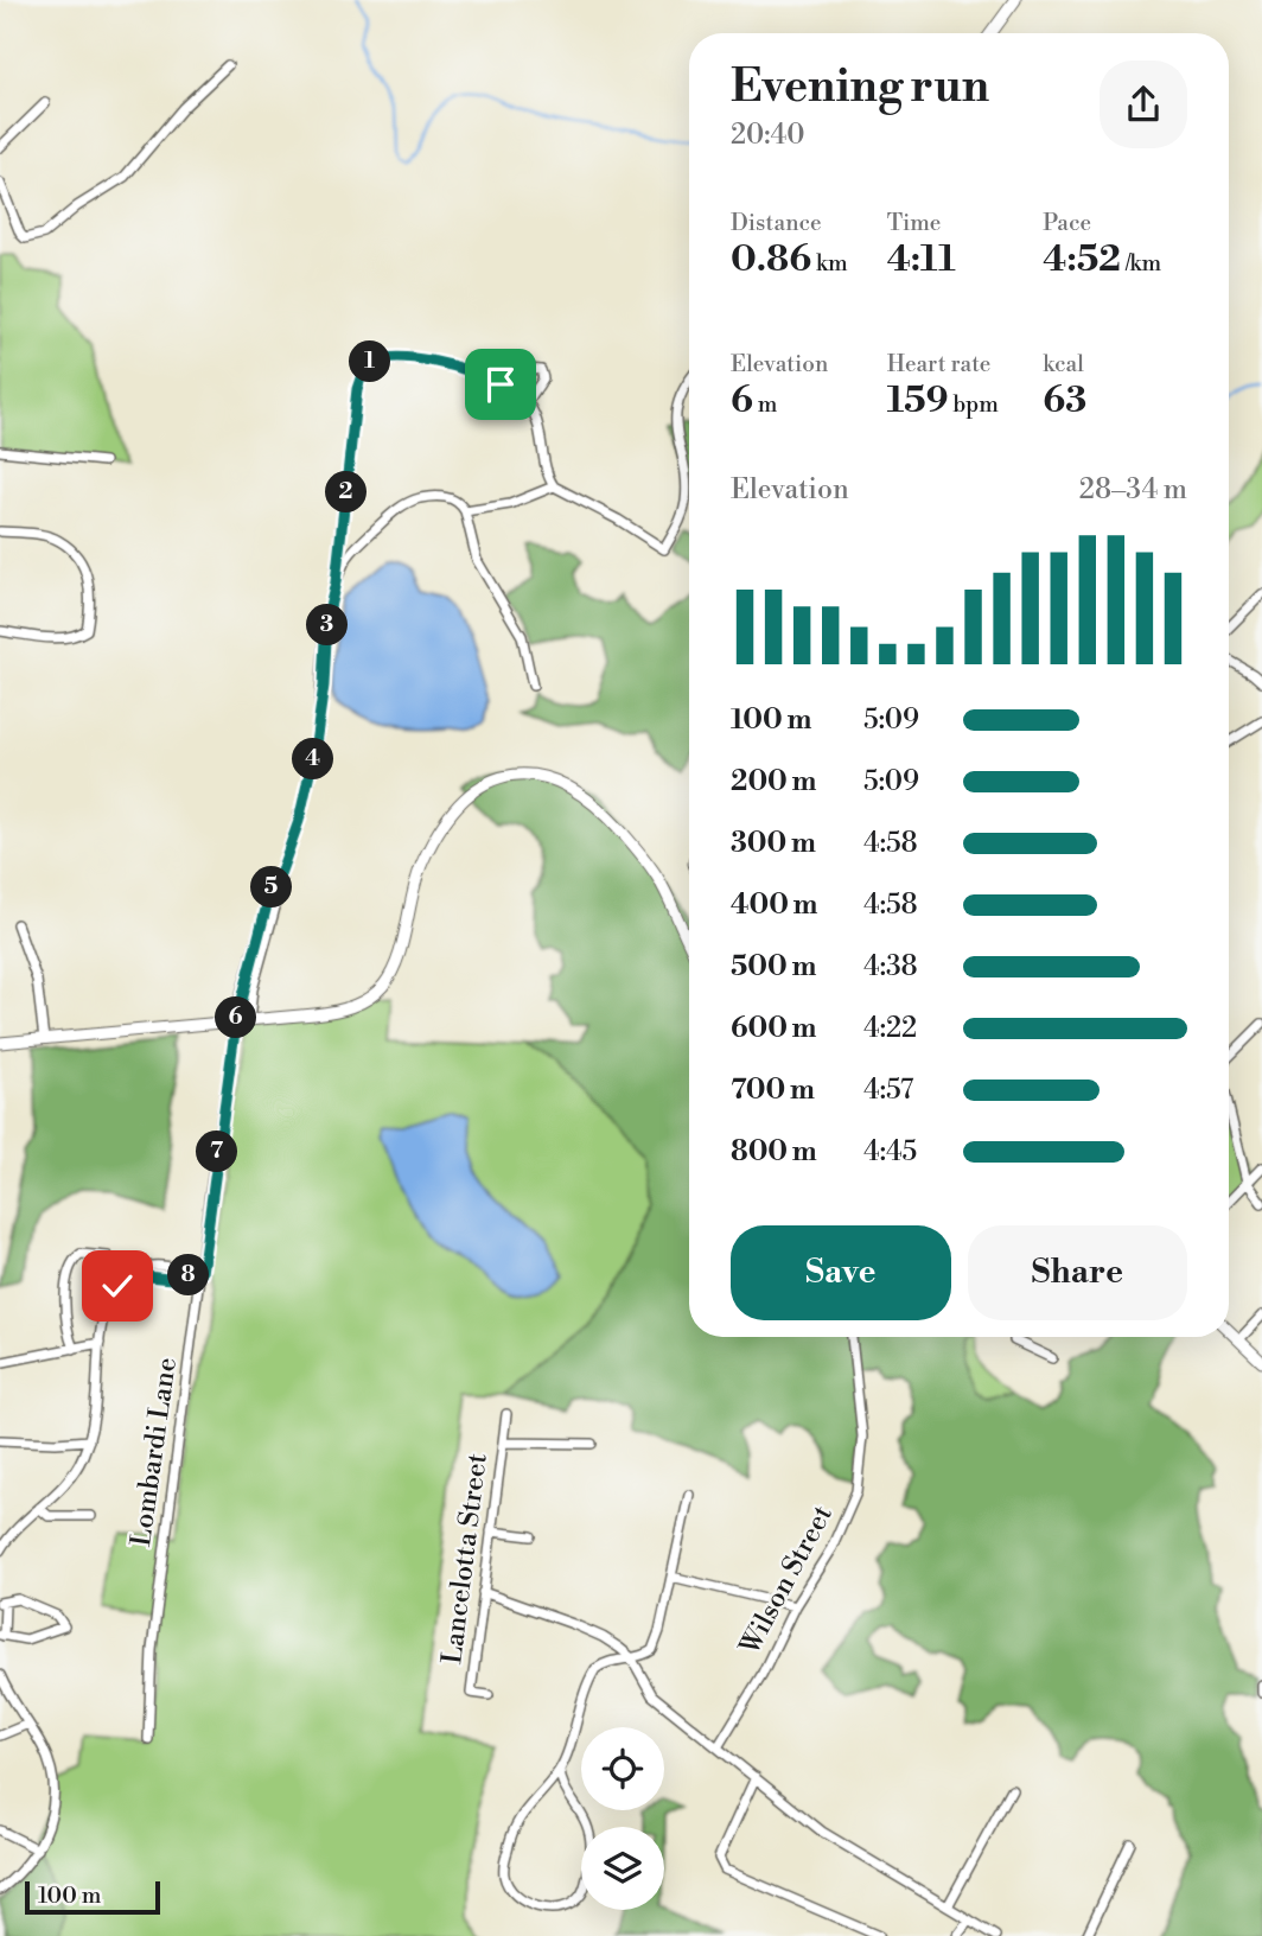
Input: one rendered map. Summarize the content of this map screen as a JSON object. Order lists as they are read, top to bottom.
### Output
{
  "streets": {
    "street": ["Lombardi Lane", "Lancelotta Street", "Wilson Street"]
  },
  "scale_bar": "100 m",
  "page": {
    "heading": ["Evening run", "20:40"],
    "stats": [
      ["Distance", "0.86 km"],
      ["Time", "4:11"],
      ["Pace", "4:52 /km"],
      ["Elevation", "6 m"],
      ["Heart rate", "159 bpm"],
      ["kcal", "63"]
    ],
    "pins": [
      "1",
      "2",
      "3",
      "4",
      "5",
      "6",
      "7",
      "8"
    ],
    "chart": ["Elevation", "28–34 m"],
    "list": [
      {
        "name": "100 m",
        "note": "5:09"
      },
      {
        "name": "200 m",
        "note": "5:09"
      },
      {
        "name": "300 m",
        "note": "4:58"
      },
      {
        "name": "400 m",
        "note": "4:58"
      },
      {
        "name": "500 m",
        "note": "4:38"
      },
      {
        "name": "600 m",
        "note": "4:22"
      },
      {
        "name": "700 m",
        "note": "4:57"
      },
      {
        "name": "800 m",
        "note": "4:45"
      }
    ],
    "buttons": ["Save", "Share"],
    "scale": "100 m"
  }
}
